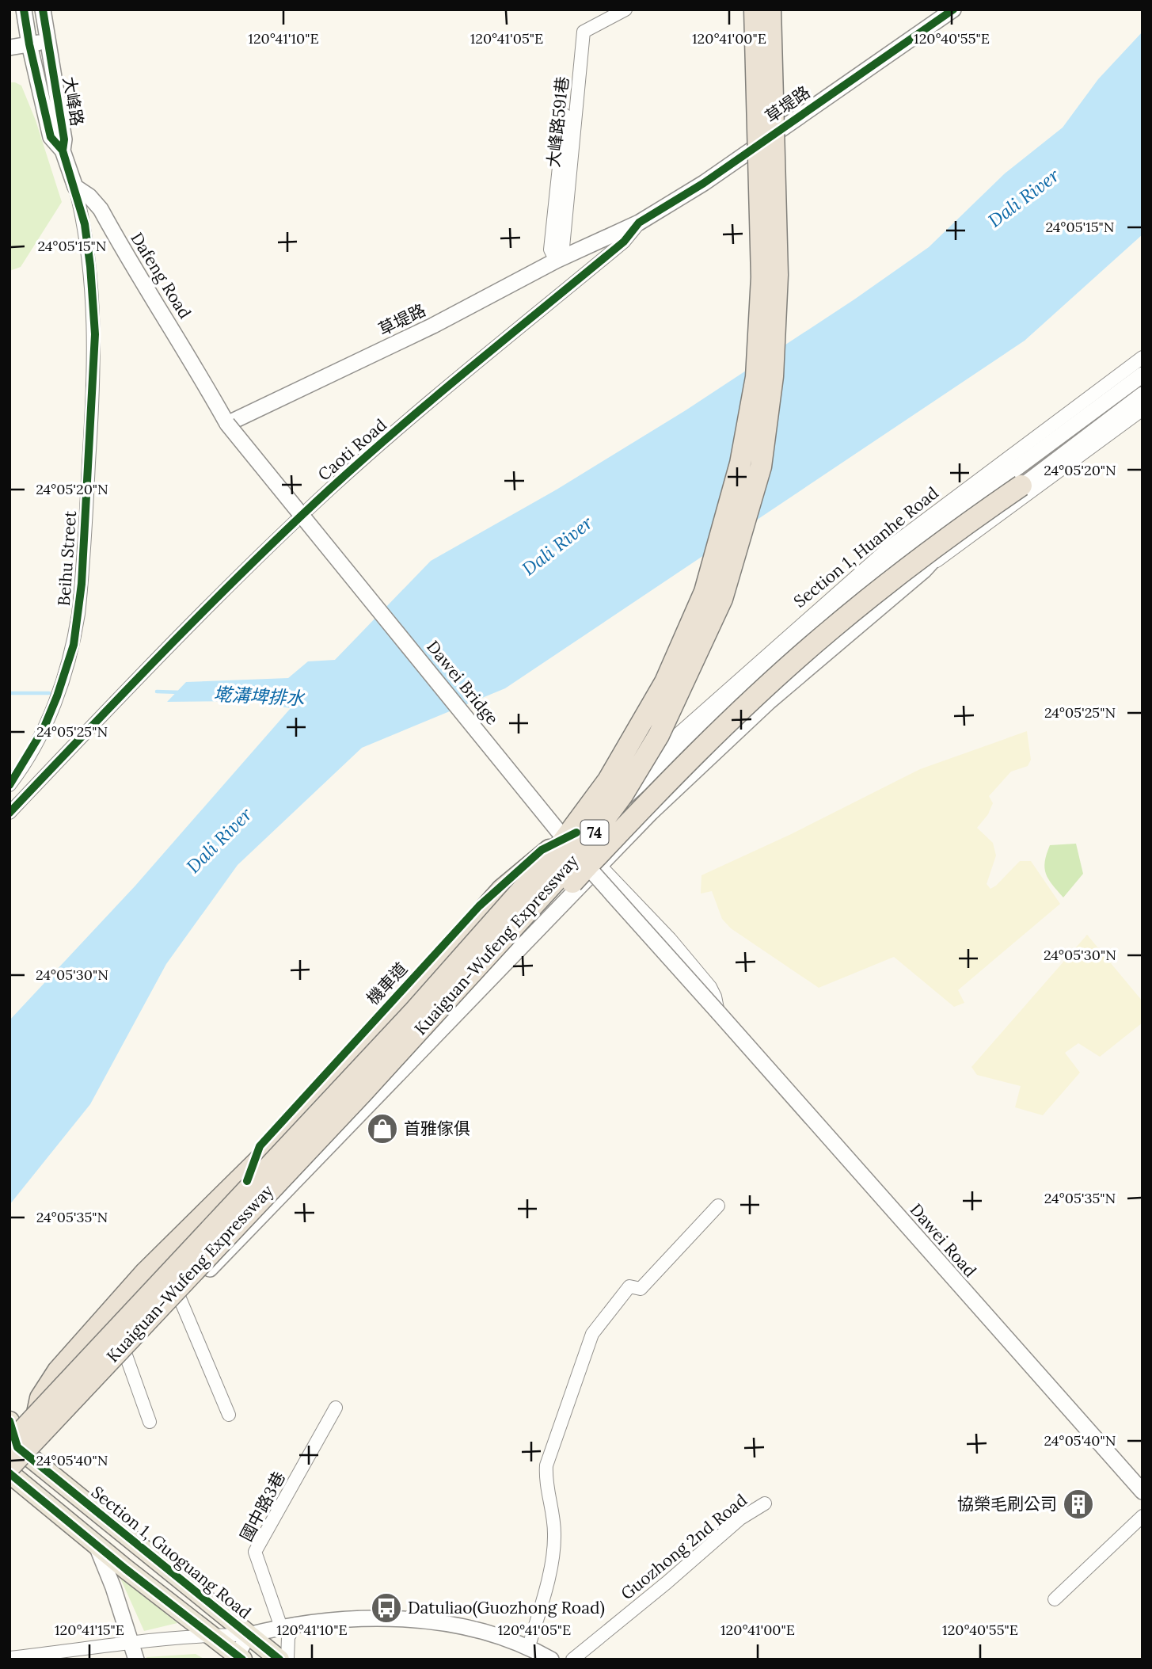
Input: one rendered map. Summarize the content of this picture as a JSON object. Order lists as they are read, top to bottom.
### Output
{
  "streets": {
    "highway": ["74", "Kuaiguan-Wufeng Expressway"],
    "main road": ["Section 1, Guoguang Road"],
    "street": [
      "大峰路",
      "草堤路",
      "大峰路591巷",
      "Dafeng Road",
      "Caoti Road",
      "Section 1, Huanhe Road",
      "Beihu Street",
      "Dawei Bridge",
      "Dawei Road",
      "國中路3巷",
      "Guozhong 2nd Road"
    ],
    "cycle path": ["機車道"]
  },
  "crossings": [
    ["草堤路", "大峰路591巷"],
    ["草堤路", "Dafeng Road"],
    ["草堤路", "Caoti Road"],
    ["草堤路", "Dawei Bridge"],
    ["Dafeng Road", "Beihu Street"],
    ["Dafeng Road", "Dawei Bridge"],
    ["Section 1, Huanhe Road", "Kuaiguan-Wufeng Expressway"],
    ["Section 1, Huanhe Road", "Section 1, Guoguang Road"],
    ["Dawei Bridge", "Dawei Road"],
    ["Kuaiguan-Wufeng Expressway", "Section 1, Guoguang Road"]
  ],
  "water": ["Dali River", "墘溝埤排水"],
  "places": {
    "shop": ["首雅傢俱"],
    "building": ["協榮毛刷公司"],
    "bus stop": ["Datuliao(Guozhong Road)"]
  },
  "coordinates": [
    "120°41'10\"E",
    "120°41'05\"E",
    "120°41'00\"E",
    "120°40'55\"E",
    "24°05'15\"N",
    "24°05'20\"N",
    "24°05'25\"N",
    "24°05'30\"N",
    "24°05'35\"N",
    "24°05'40\"N",
    "120°41'15\"E"
  ]
}
